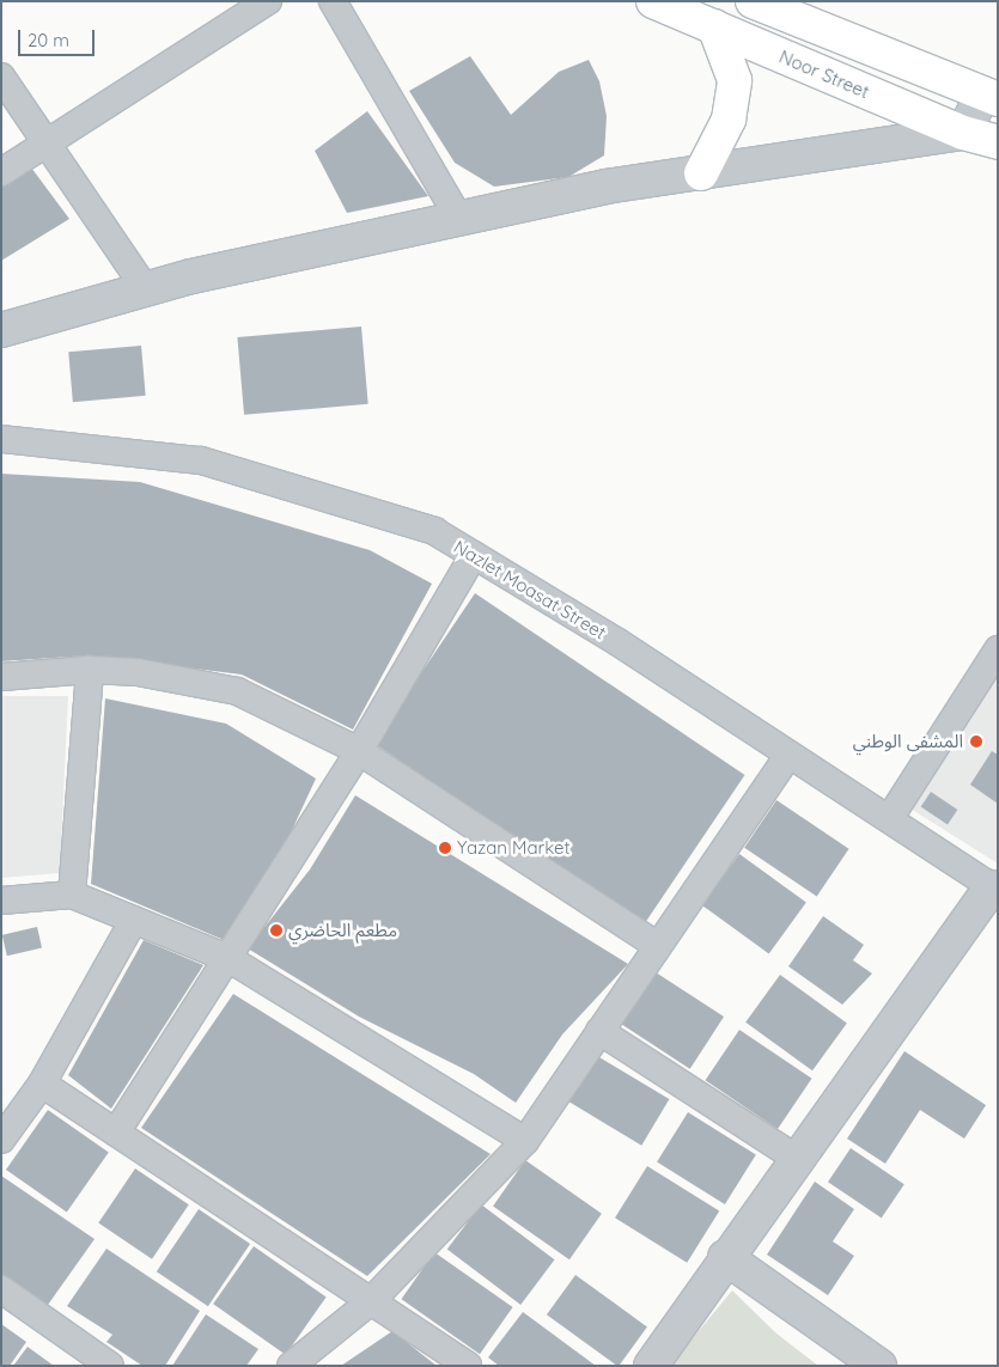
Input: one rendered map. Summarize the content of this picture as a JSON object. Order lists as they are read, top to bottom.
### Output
{
  "streets": {
    "main road": ["Noor Street"],
    "street": ["Nazlet Moasat Street"]
  },
  "places": ["المشفى الوطني", "Yazan Market", "مطعم الحاضري"],
  "scale_bar": "20 m"
}
